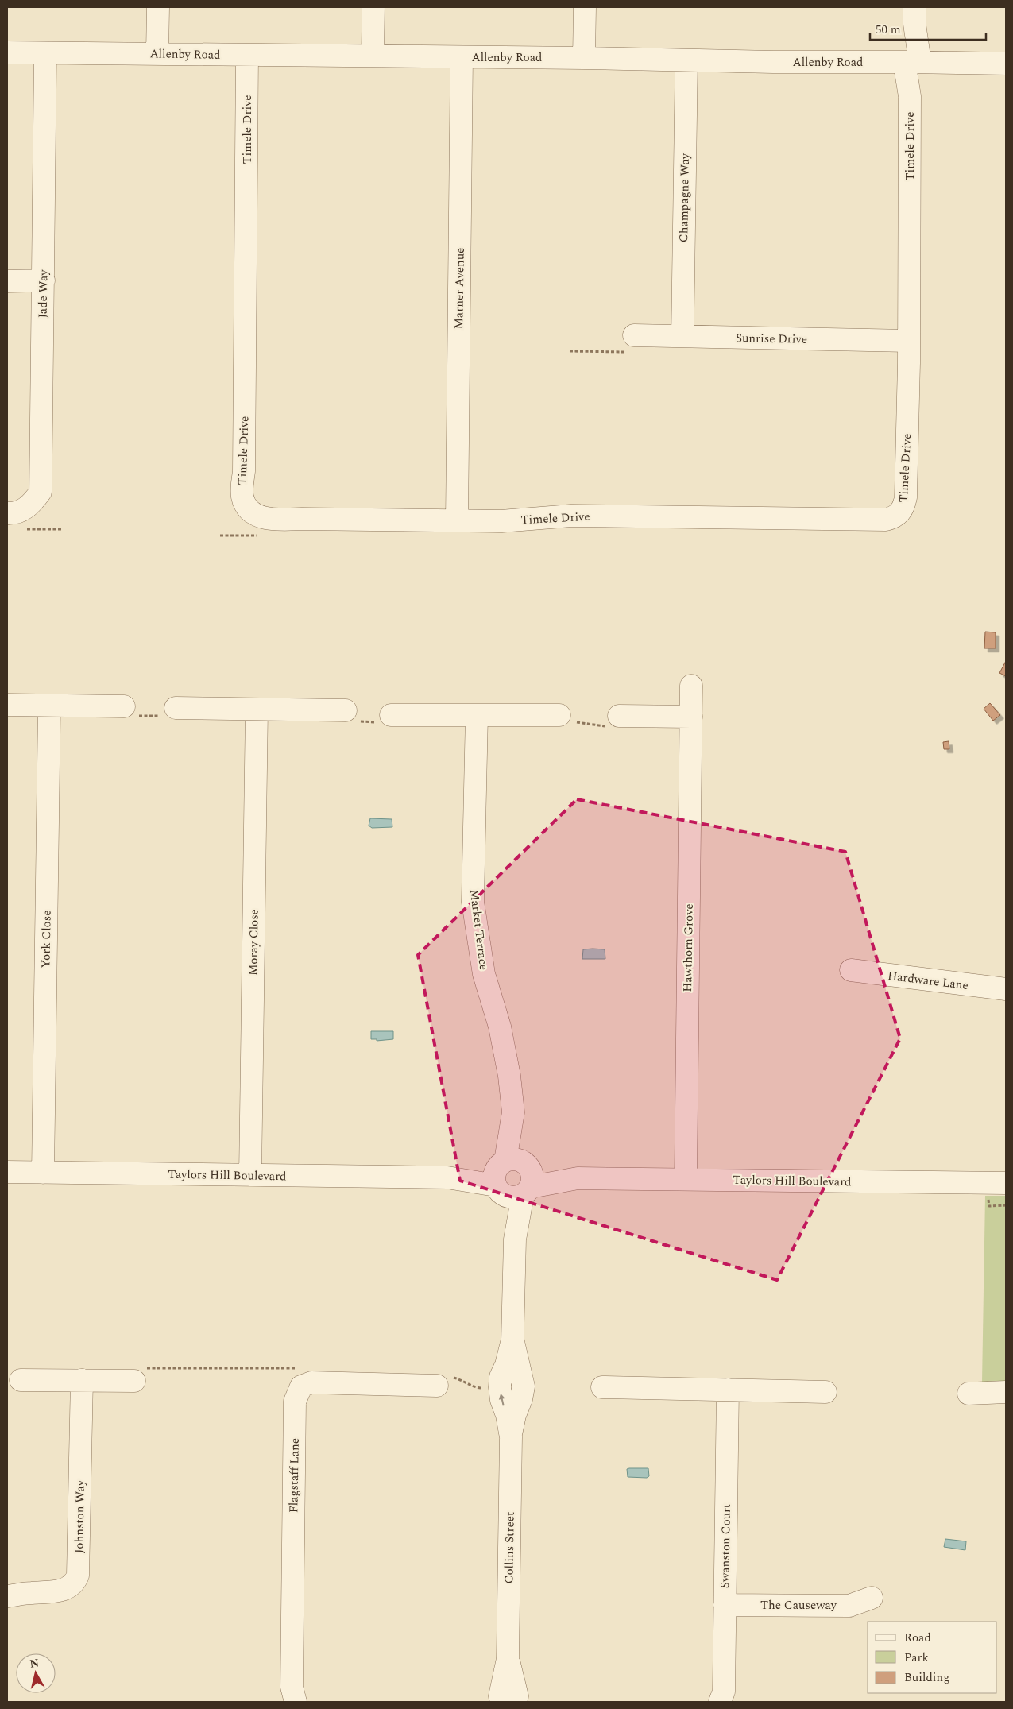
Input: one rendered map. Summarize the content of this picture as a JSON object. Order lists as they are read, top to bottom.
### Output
{
  "streets": {
    "street": [
      "Allenby Road",
      "Timele Drive",
      "Champagne Way",
      "Marner Avenue",
      "Jade Way",
      "Sunrise Drive",
      "Market Terrace",
      "York Close",
      "Moray Close",
      "Hawthorn Grove",
      "Hardware Lane",
      "Taylors Hill Boulevard",
      "Flagstaff Lane",
      "Johnston Way",
      "Swanston Court",
      "Collins Street",
      "The Causeway"
    ]
  },
  "crossings": [
    ["Allenby Road", "Timele Drive"],
    ["Allenby Road", "Champagne Way"],
    ["Allenby Road", "Marner Avenue"],
    ["Allenby Road", "Jade Way"],
    ["Timele Drive", "Marner Avenue"],
    ["Timele Drive", "Sunrise Drive"],
    ["Champagne Way", "Sunrise Drive"],
    ["Market Terrace", "Taylors Hill Boulevard"],
    ["Market Terrace", "Collins Street"],
    ["York Close", "Taylors Hill Boulevard"],
    ["Moray Close", "Taylors Hill Boulevard"],
    ["Hawthorn Grove", "Taylors Hill Boulevard"],
    ["Taylors Hill Boulevard", "Collins Street"],
    ["Swanston Court", "The Causeway"]
  ],
  "legend": ["Road", "Park", "Building"],
  "scale_bar": "50 m",
  "north": "top"
}
